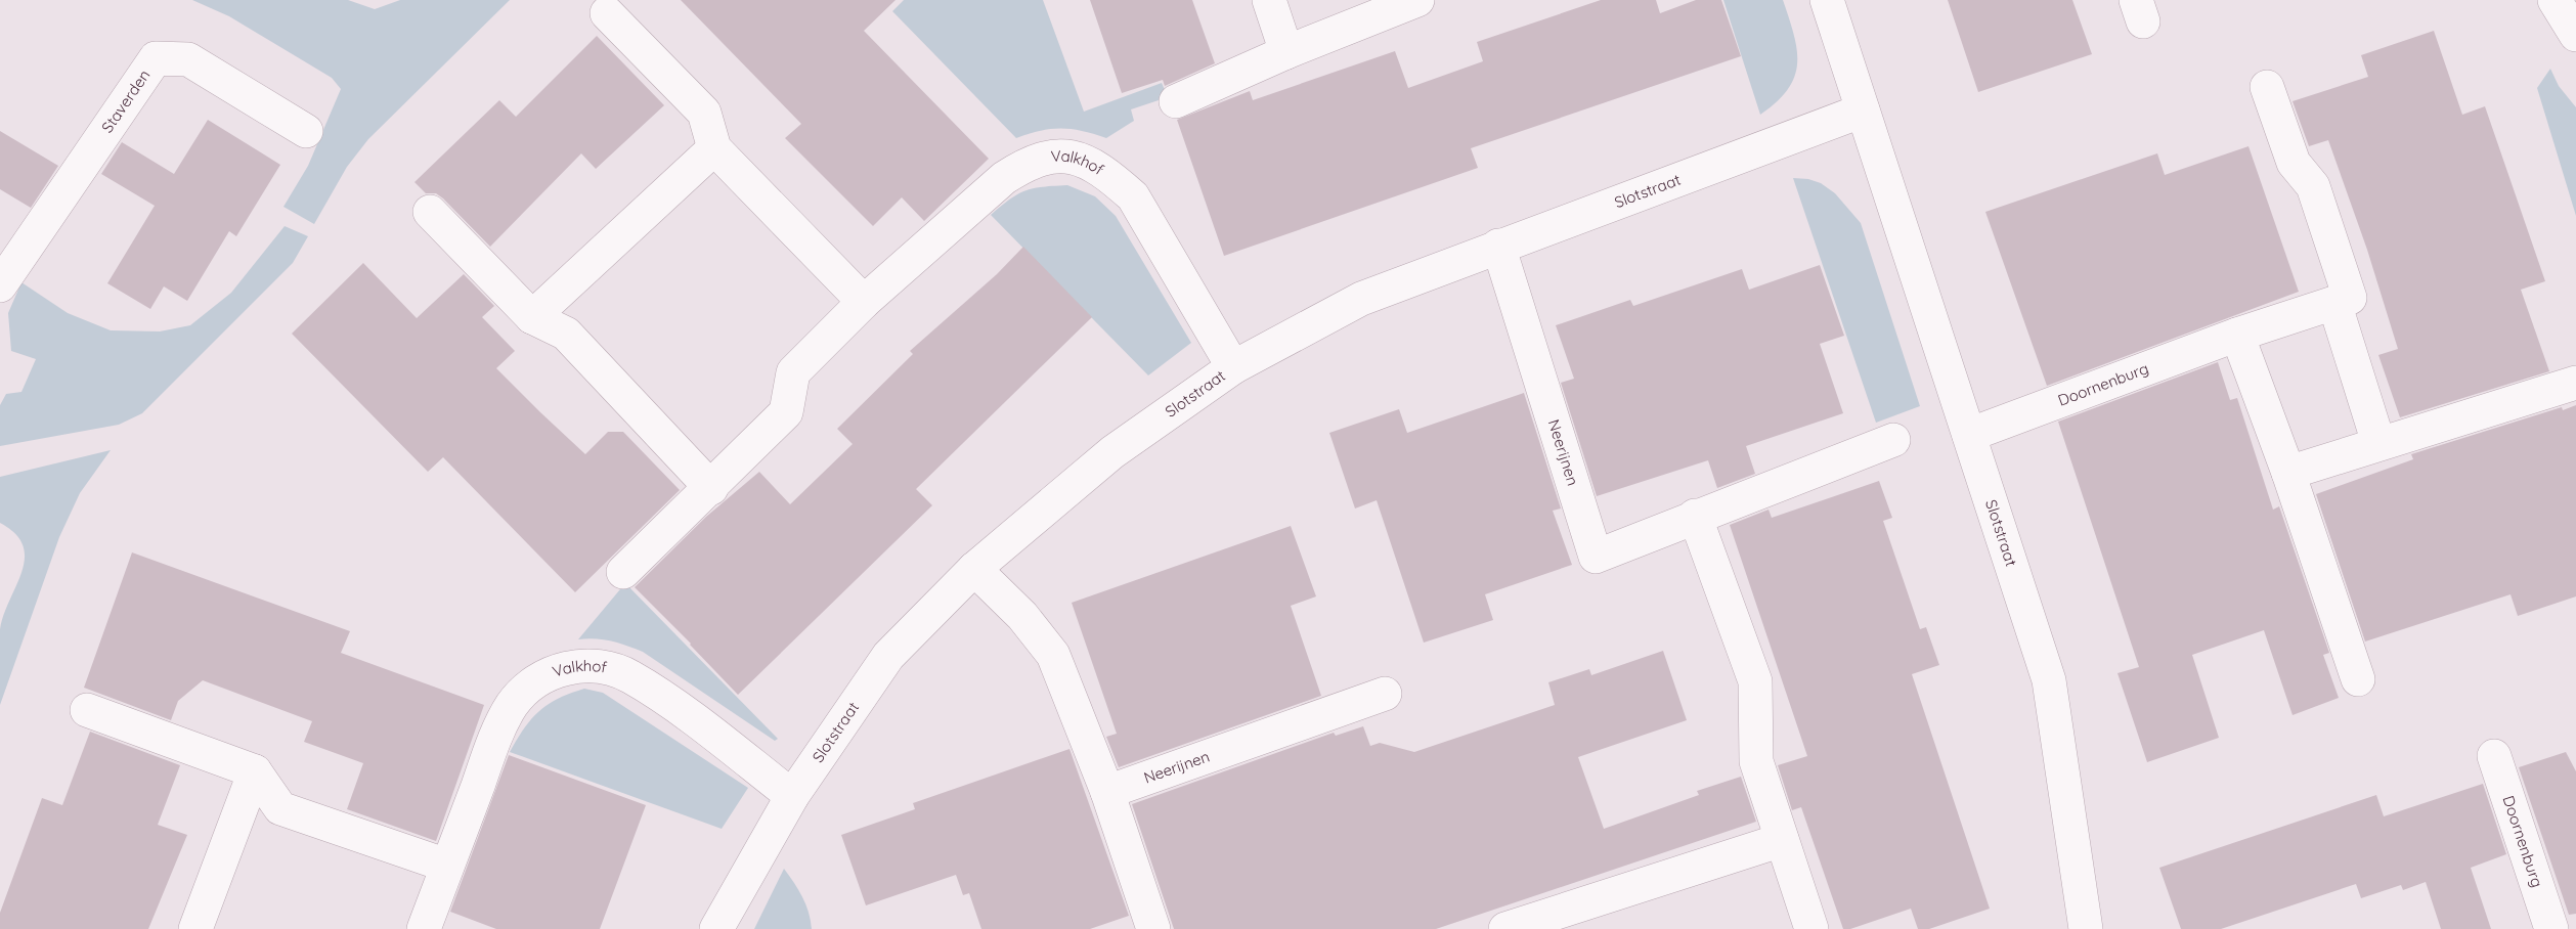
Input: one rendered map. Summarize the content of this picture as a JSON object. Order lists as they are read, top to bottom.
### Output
{
  "streets": {
    "street": [
      "Staverden",
      "Valkhof",
      "Slotstraat",
      "Doornenburg",
      "Neerijnen"
    ]
  },
  "crossings": [
    ["Valkhof", "Slotstraat"],
    ["Slotstraat", "Doornenburg"],
    ["Slotstraat", "Neerijnen"]
  ]
}
